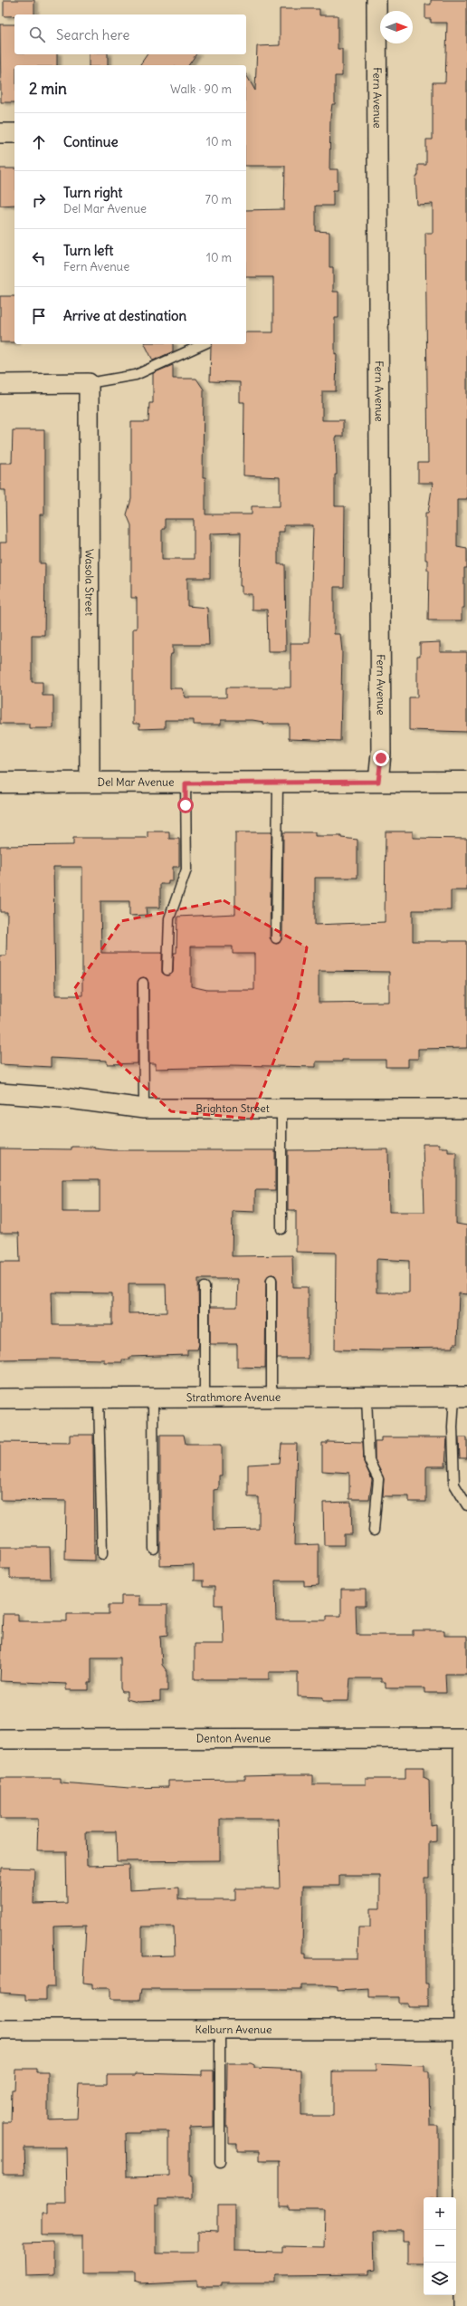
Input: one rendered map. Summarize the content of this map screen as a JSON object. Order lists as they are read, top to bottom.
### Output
{
  "streets": {
    "main road": ["Del Mar Avenue"],
    "street": [
      "Fern Avenue",
      "Wasola Street",
      "Brighton Street",
      "Strathmore Avenue",
      "Denton Avenue",
      "Kelburn Avenue"
    ]
  },
  "crossings": [
    ["Fern Avenue", "Del Mar Avenue"],
    ["Wasola Street", "Del Mar Avenue"]
  ],
  "north": "right",
  "page": {
    "search": "Search here",
    "heading": ["2 min", "Walk · 90 m"],
    "list": [
      ["Continue", "10 m"],
      ["Turn right", "Del Mar Avenue", "70 m"],
      ["Turn left", "Fern Avenue", "10 m"],
      "Arrive at destination"
    ],
    "map_buttons": ["+", "−"]
  }
}
